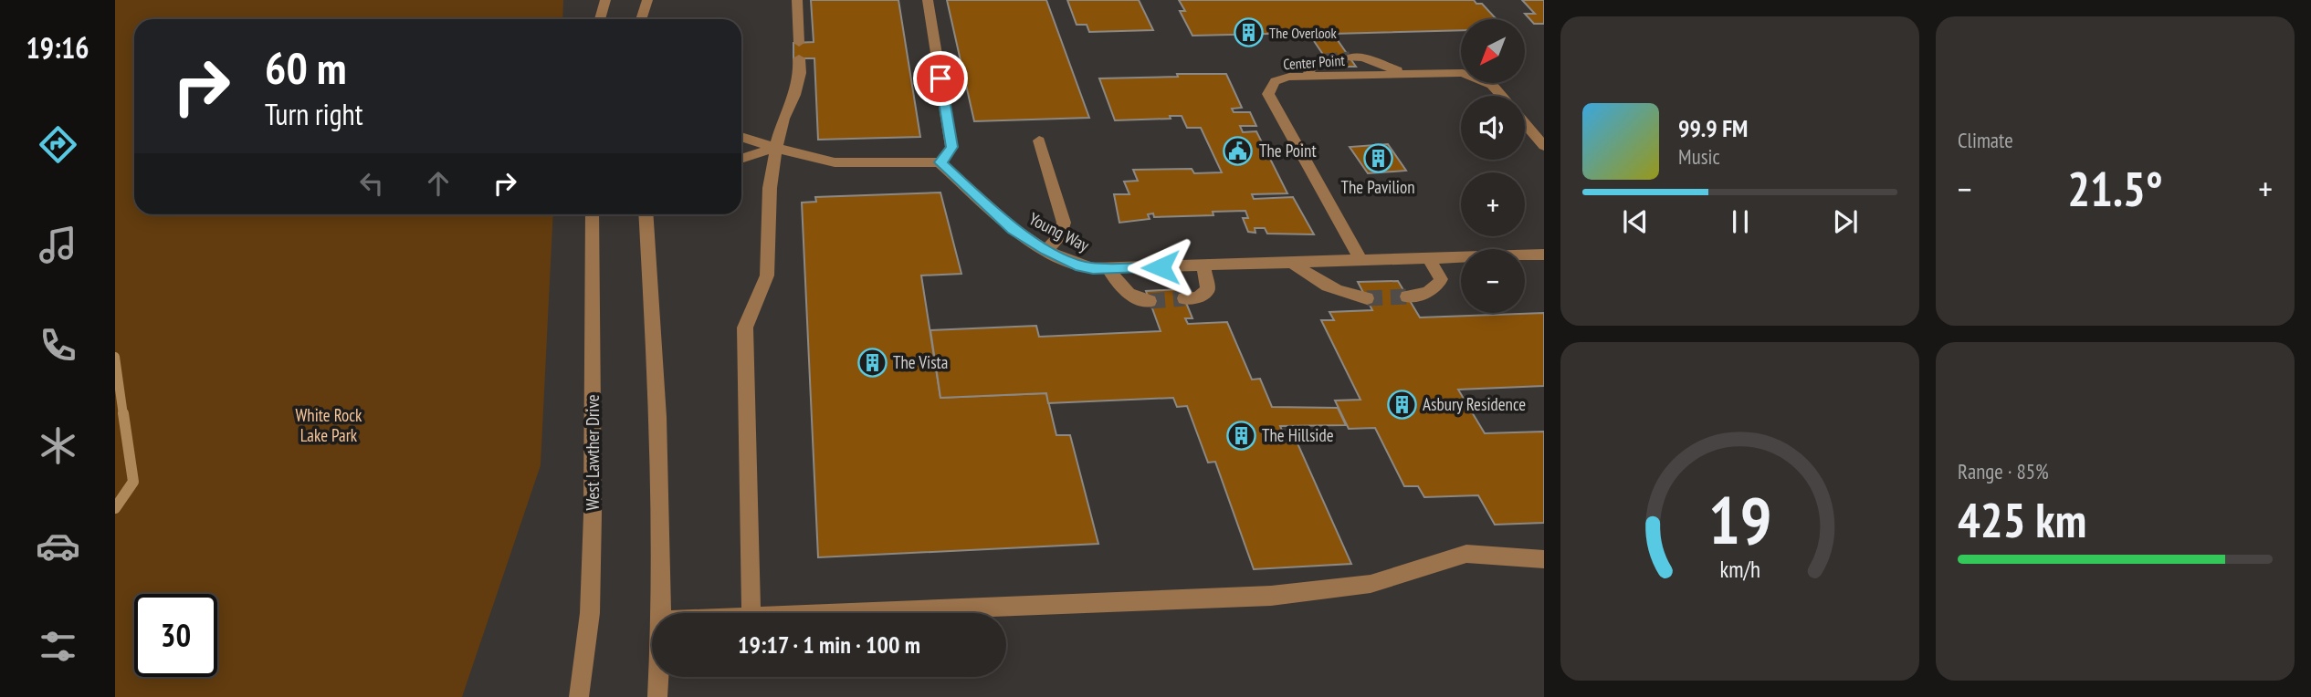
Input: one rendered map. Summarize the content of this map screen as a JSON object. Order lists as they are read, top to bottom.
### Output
{
  "streets": {
    "street": ["Center Point", "Young Way", "West Lawther Drive"]
  },
  "crossings": [
    ["Center Point", "Young Way"]
  ],
  "parks": ["White Rock Lake Park"],
  "places": {
    "building": [
      "The Overlook",
      "The Pavilion",
      "The Vista",
      "Asbury Residence",
      "The Hillside"
    ],
    "public building": ["The Point"]
  },
  "north": "bottom left",
  "page": {
    "tabs": "19:16",
    "tile": [
      "Climate",
      ["Range · 85%", "425 km"]
    ],
    "map_buttons": ["+", "−"],
    "turn": ["60 m", "Turn right"],
    "song": ["99.9 FM", "Music"],
    "heat": ["−", "21.5°", "+"],
    "limit": "30",
    "trip": "19:17 · 1 min · 100 m",
    "gauge": ["19", "km/h"]
  }
}
